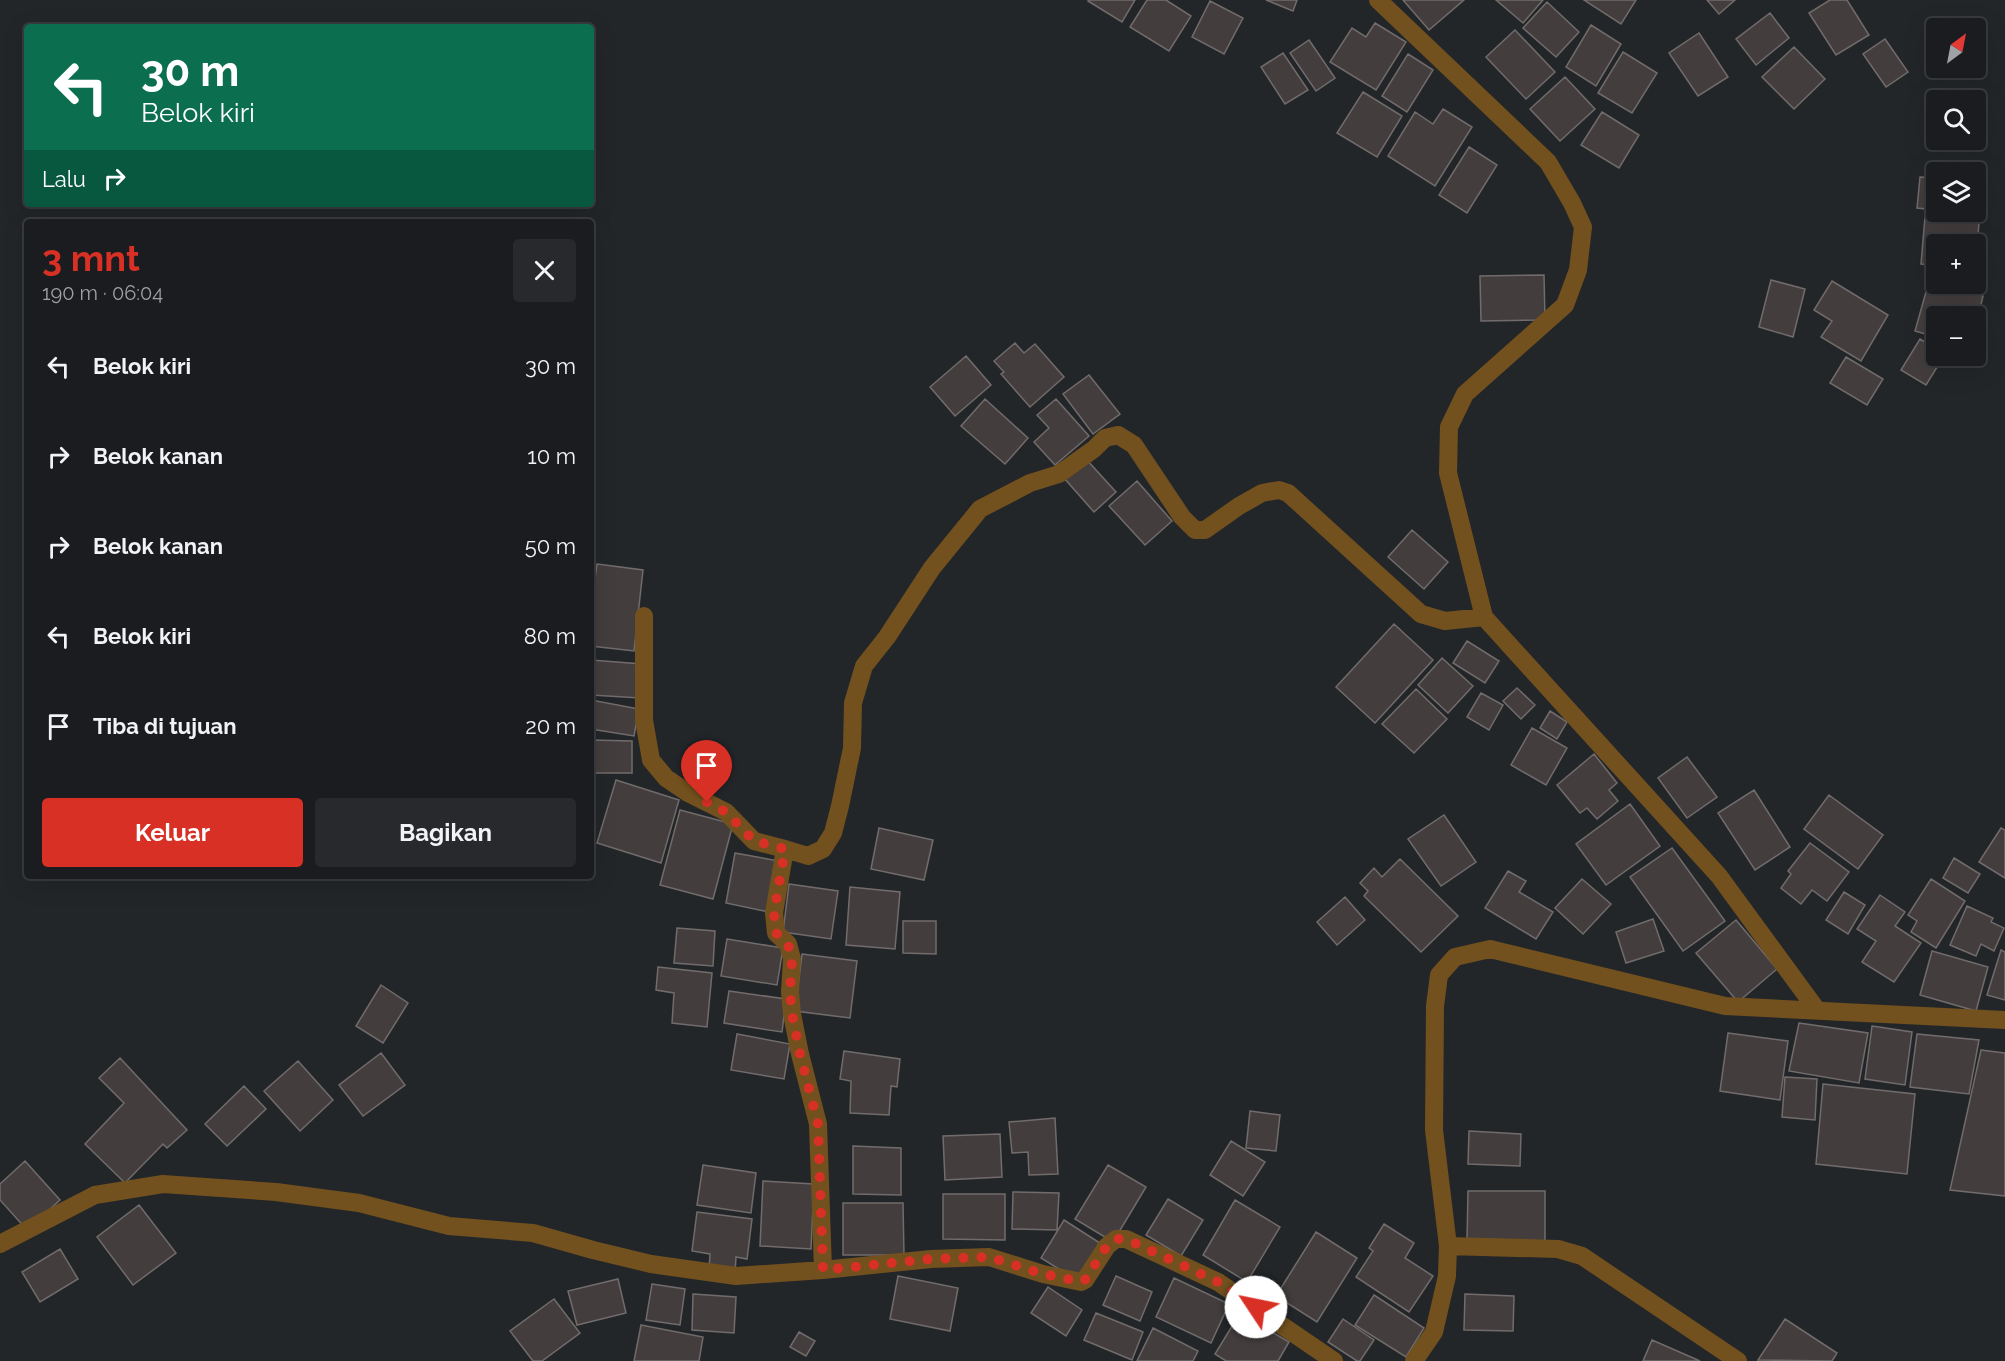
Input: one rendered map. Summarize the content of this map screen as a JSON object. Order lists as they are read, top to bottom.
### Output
{
  "north": "top right",
  "page": {
    "map_buttons": ["+", "−"],
    "turn": ["30 m", "Belok kiri"],
    "then": "Lalu",
    "heading": ["3 mnt", "190 m · 06:04"],
    "list": [
      {
        "name": "Belok kiri",
        "value": "30 m"
      },
      {
        "name": "Belok kanan",
        "value": "10 m"
      },
      {
        "name": "Belok kanan",
        "value": "50 m"
      },
      {
        "name": "Belok kiri",
        "value": "80 m"
      },
      {
        "name": "Tiba di tujuan",
        "value": "20 m"
      }
    ],
    "buttons": ["Keluar", "Bagikan"]
  }
}
